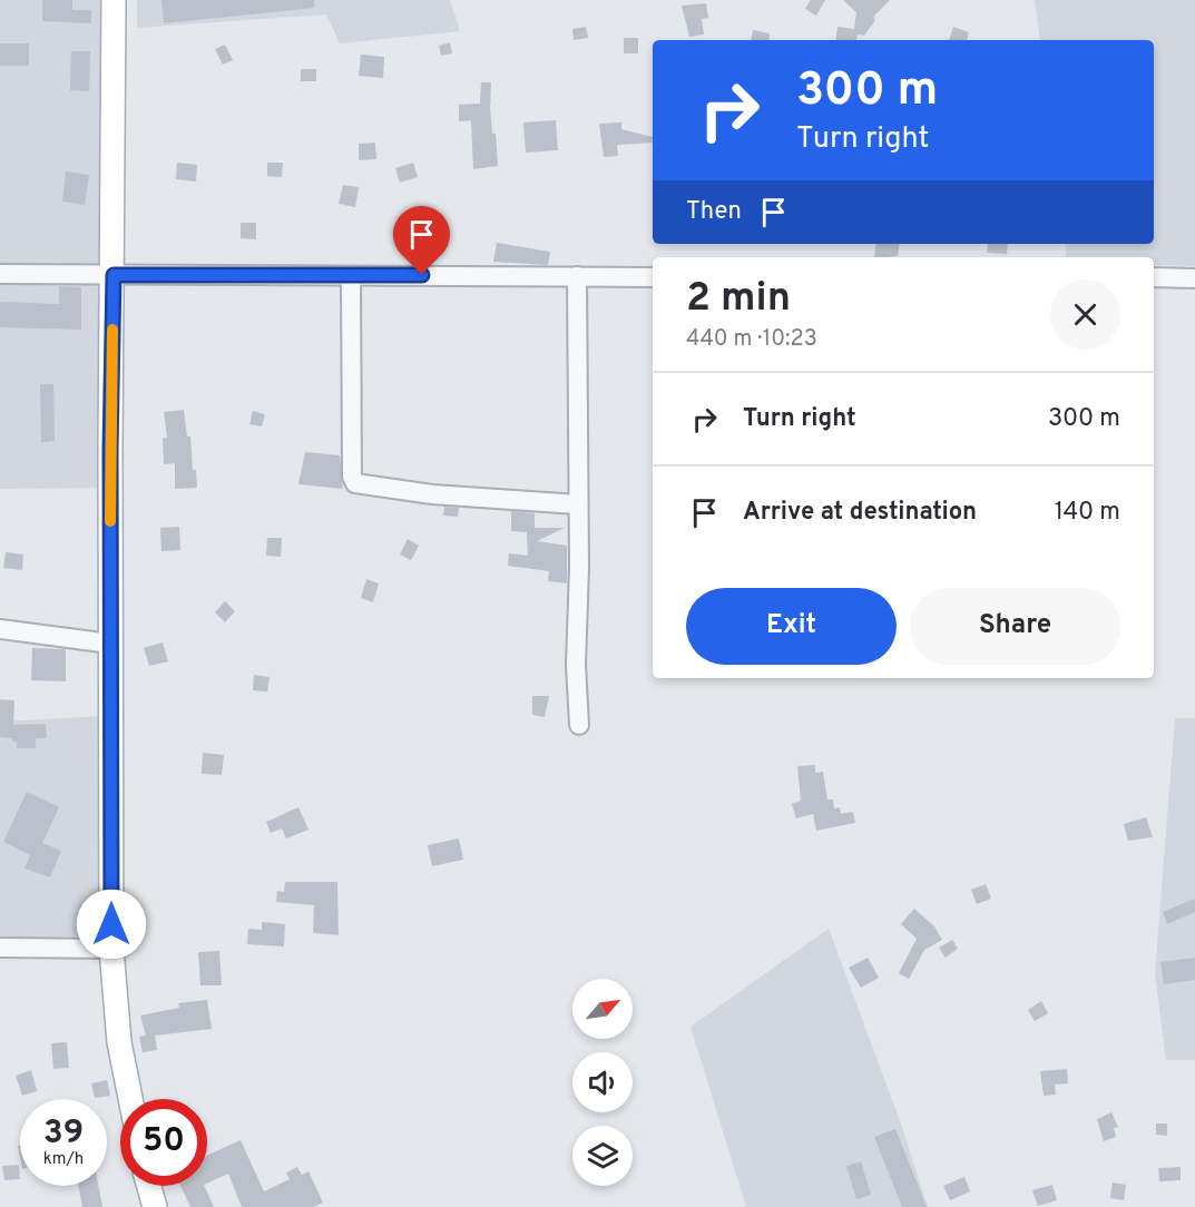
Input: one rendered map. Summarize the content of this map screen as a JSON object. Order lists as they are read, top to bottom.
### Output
{
  "north": "top right",
  "page": {
    "turn": ["300 m", "Turn right"],
    "then": "Then",
    "heading": ["2 min", "440 m · 10:23"],
    "list": [
      {
        "name": "Turn right",
        "value": "300 m"
      },
      {
        "name": "Arrive at destination",
        "value": "140 m"
      }
    ],
    "buttons": ["Exit", "Share"],
    "speed": "39 km/h",
    "limit": "50"
  }
}
